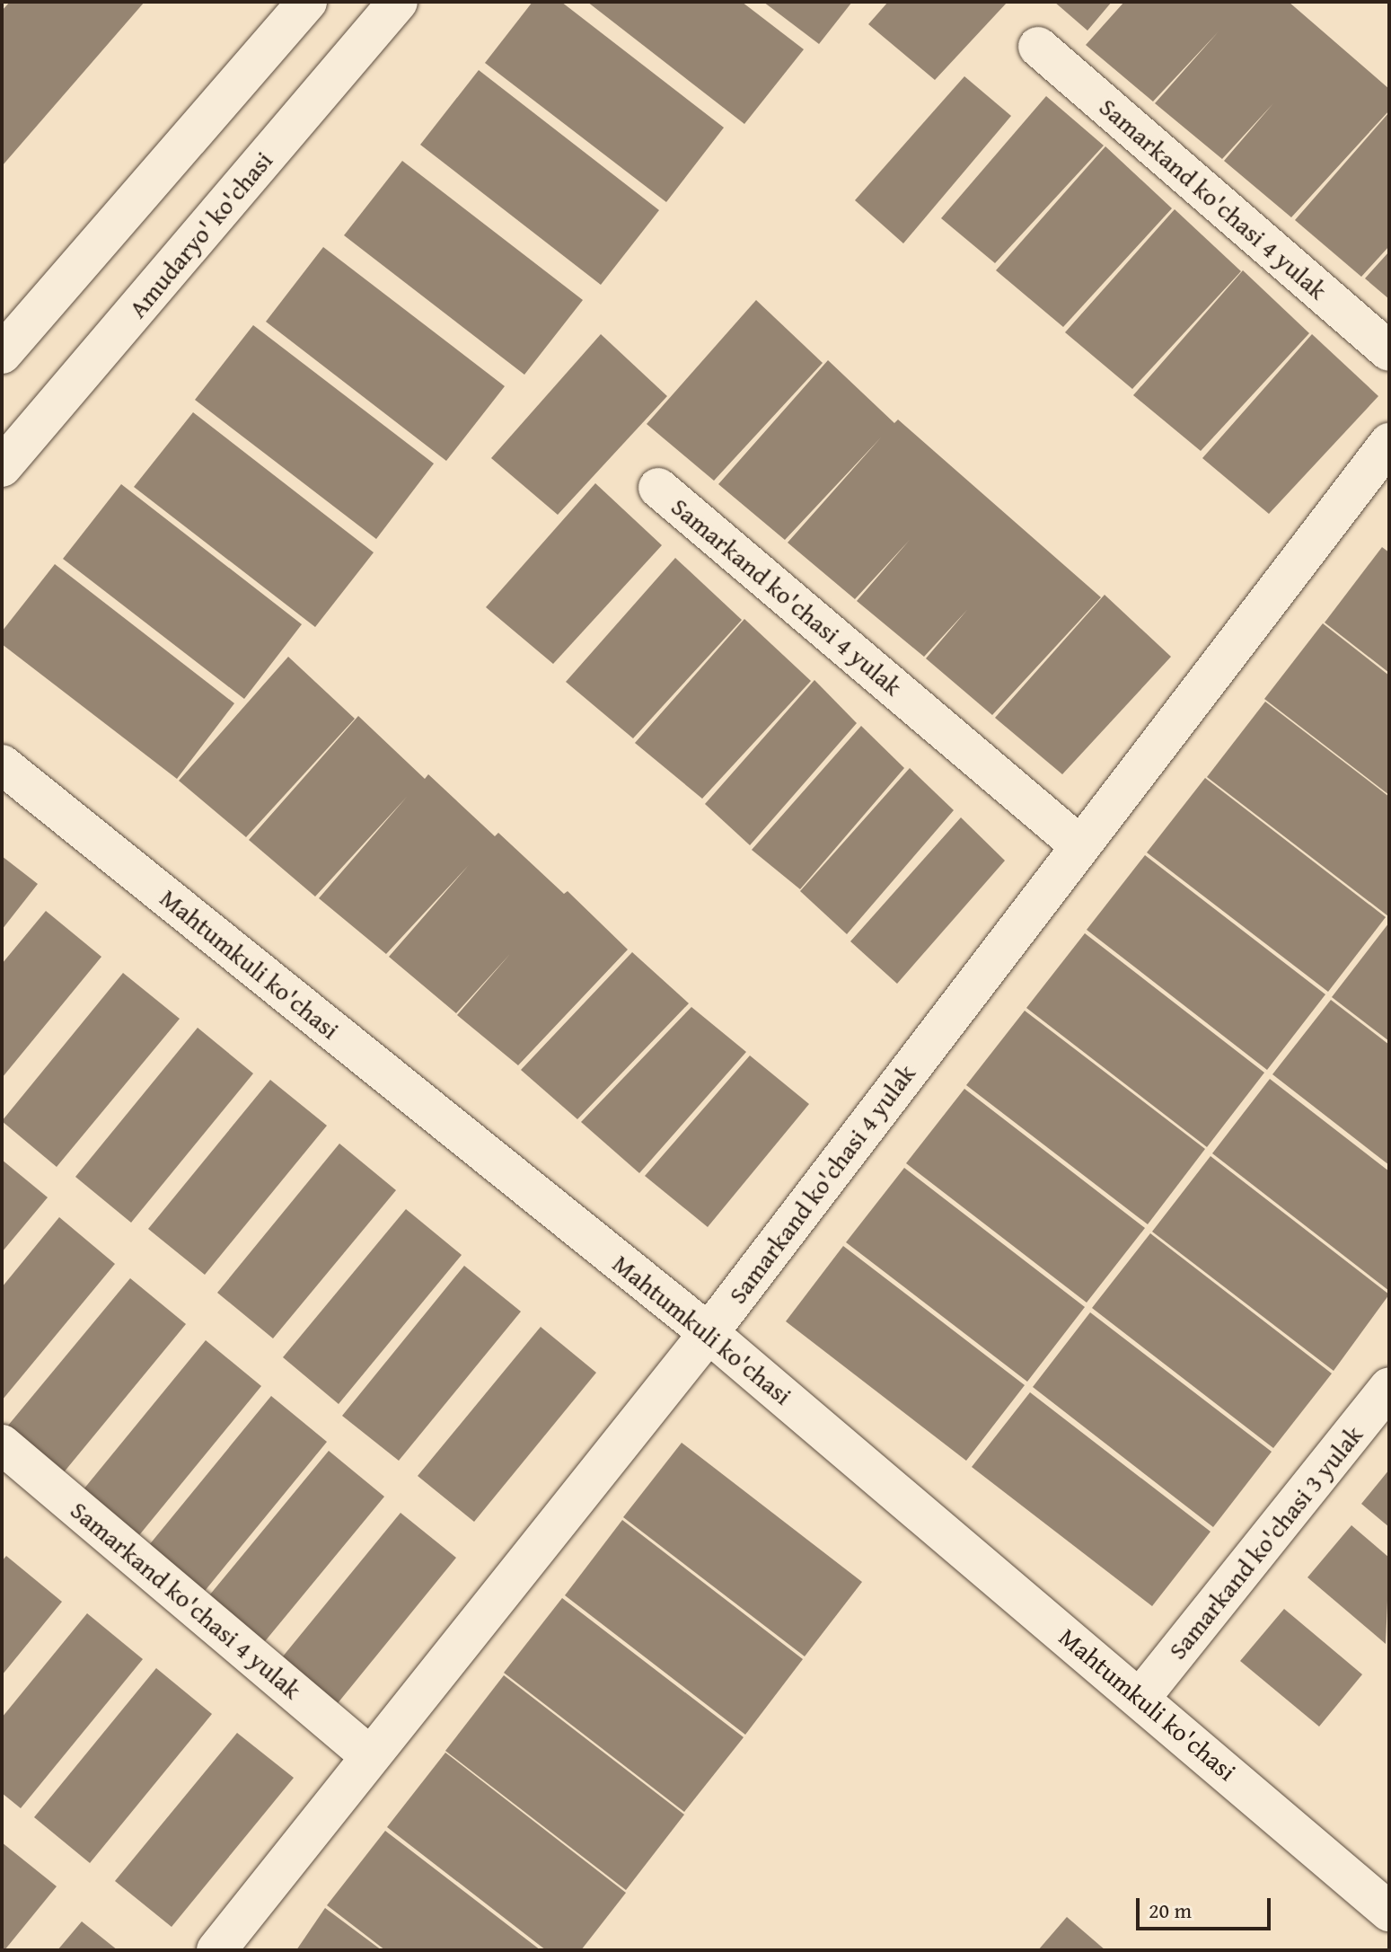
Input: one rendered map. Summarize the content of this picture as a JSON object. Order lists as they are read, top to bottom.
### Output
{
  "streets": {
    "street": [
      "Samarkand ko'chasi 4 yulak",
      "Amudaryo' ko'chasi",
      "Mahtumkuli ko'chasi",
      "Samarkand ko'chasi 3 yulak"
    ]
  },
  "crossings": [
    ["Samarkand ko'chasi 4 yulak", "Mahtumkuli ko'chasi"],
    ["Mahtumkuli ko'chasi", "Samarkand ko'chasi 3 yulak"]
  ],
  "scale_bar": "20 m"
}
